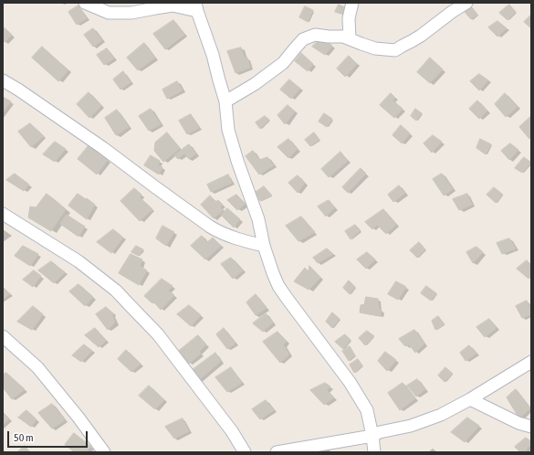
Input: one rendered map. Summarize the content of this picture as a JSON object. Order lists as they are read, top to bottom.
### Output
{
  "scale_bar": "50 m"
}
